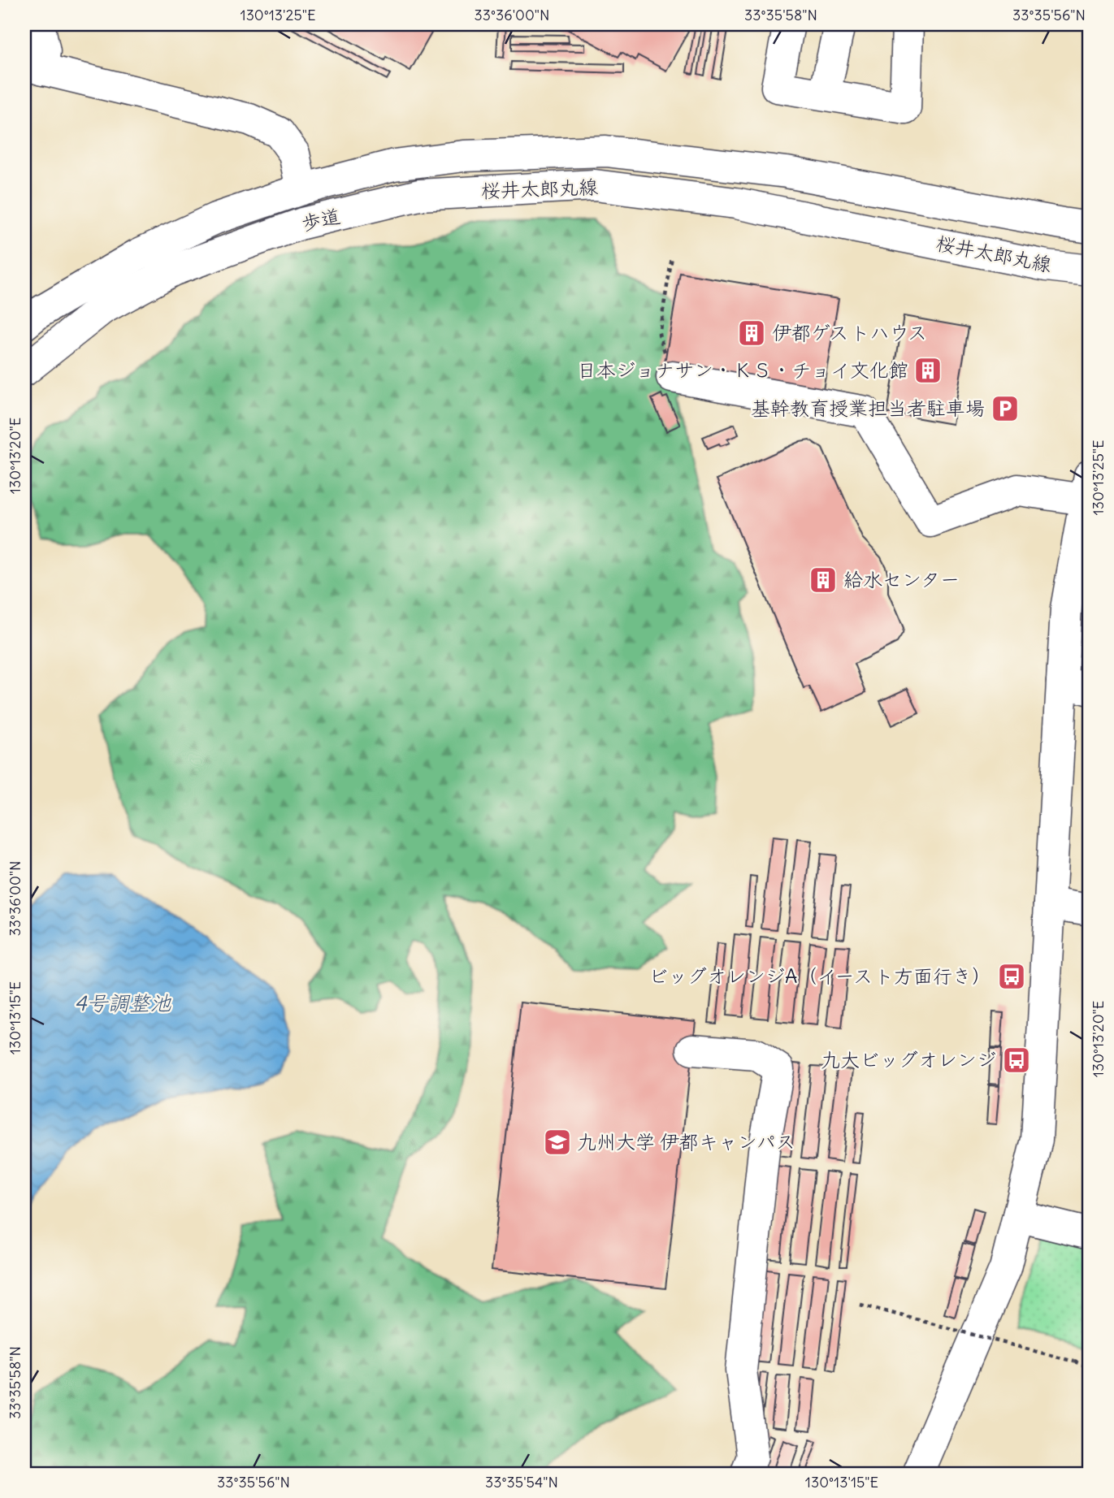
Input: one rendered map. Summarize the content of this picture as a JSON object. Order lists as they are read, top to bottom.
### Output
{
  "streets": {
    "main road": ["桜井太郎丸線"]
  },
  "water": ["4号調整池"],
  "places": {
    "building": ["伊都ゲストハウス", "日本ジョナサン・ＫＳ・チョイ文化館", "給水センター"],
    "parking": ["基幹教育授業担当者駐車場"],
    "bus stop": ["ビッグオレンジA（イースト方面行き）", "九大ビッグオレンジ"],
    "school or university": ["九州大学 伊都キャンパス"]
  },
  "coordinates": [
    "130°13'25\"E",
    "33°36'00\"N",
    "33°35'58\"N",
    "33°35'56\"N",
    "130°13'20\"E",
    "130°13'15\"E",
    "33°35'54\"N"
  ]
}
